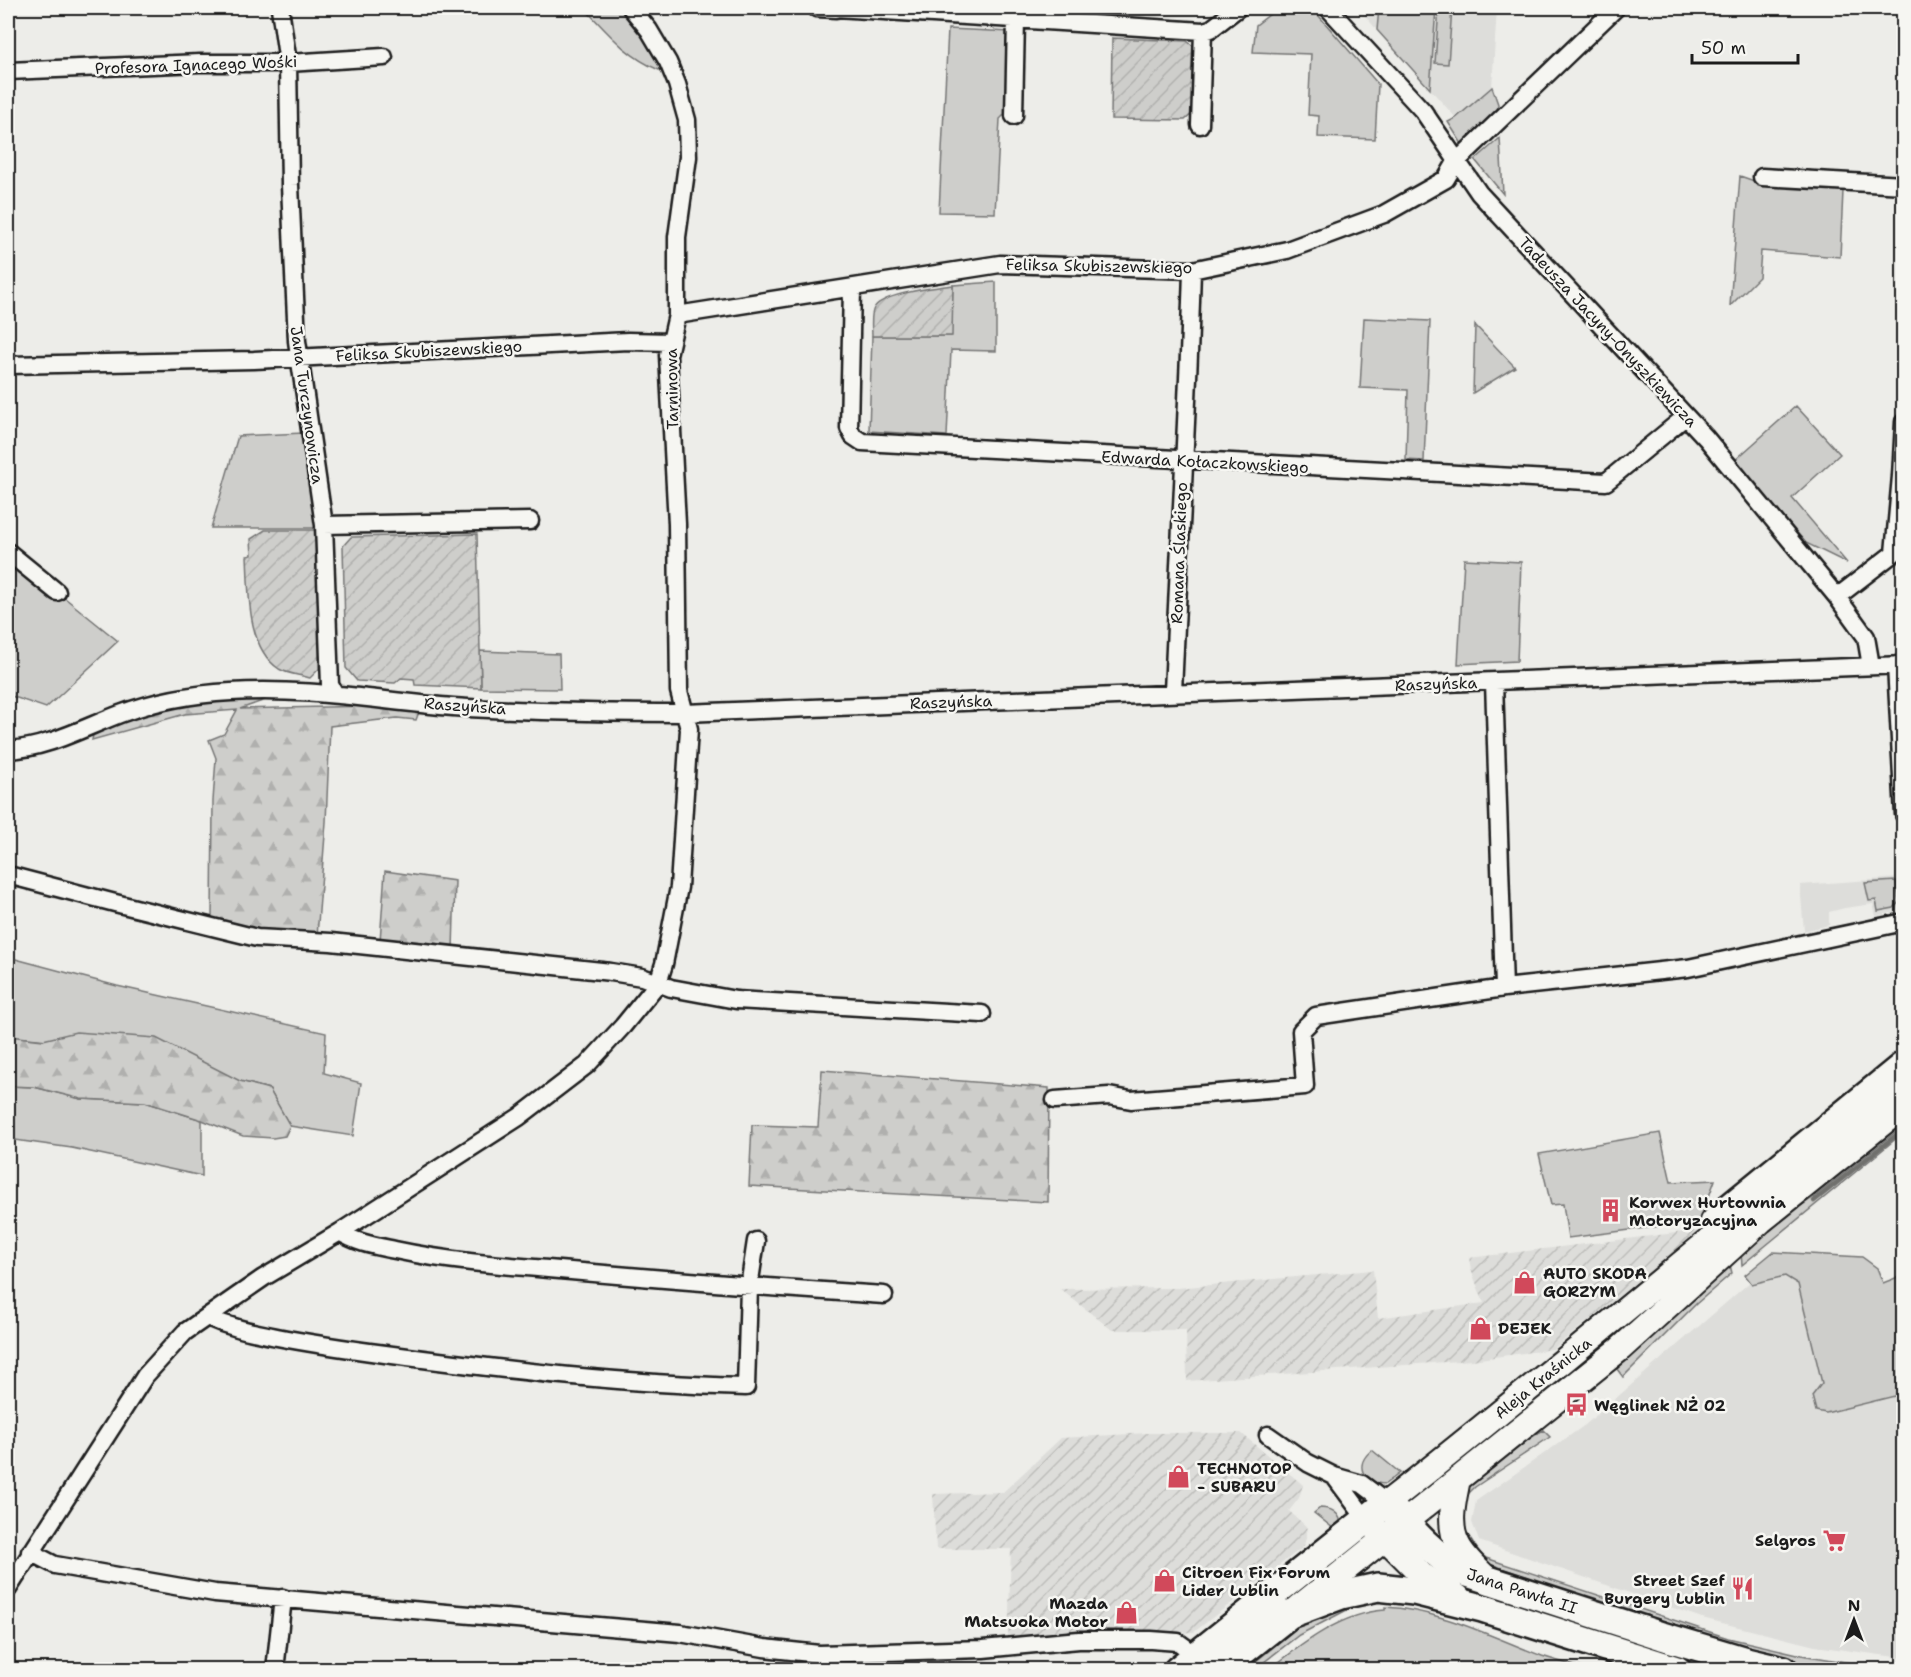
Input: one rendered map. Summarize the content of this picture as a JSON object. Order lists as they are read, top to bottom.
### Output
{
  "streets": {
    "main road": ["Aleja Kraśnicka", "Jana Pawła II"],
    "street": [
      "Profesora Ignacego Wośki",
      "Feliksa Skubiszewskiego",
      "Tadeusza Jacyny-Onyszkiewicza",
      "Tarninowa",
      "Jana Turczynowicza",
      "Edwarda Kołaczkowskiego",
      "Romana Ślaskiego",
      "Raszyńska"
    ]
  },
  "crossings": [
    ["Profesora Ignacego Wośki", "Jana Turczynowicza"],
    ["Feliksa Skubiszewskiego", "Tadeusza Jacyny-Onyszkiewicza"],
    ["Feliksa Skubiszewskiego", "Tarninowa"],
    ["Feliksa Skubiszewskiego", "Jana Turczynowicza"],
    ["Feliksa Skubiszewskiego", "Edwarda Kołaczkowskiego"],
    ["Feliksa Skubiszewskiego", "Romana Ślaskiego"],
    ["Tadeusza Jacyny-Onyszkiewicza", "Edwarda Kołaczkowskiego"],
    ["Tadeusza Jacyny-Onyszkiewicza", "Raszyńska"],
    ["Tarninowa", "Raszyńska"],
    ["Jana Turczynowicza", "Raszyńska"],
    ["Edwarda Kołaczkowskiego", "Romana Ślaskiego"],
    ["Romana Ślaskiego", "Raszyńska"],
    ["Aleja Kraśnicka", "Jana Pawła II"]
  ],
  "places": {
    "building": ["Korwex Hurtownia Motoryzacyjna"],
    "shop": [
      "AUTO SKODA GORZYM",
      "DEJEK",
      "TECHNOTOP - SUBARU",
      "Citroen Fix Forum Lider Lublin",
      "Mazda Matsuoka Motor"
    ],
    "bus stop": ["Węglinek NŻ 02"],
    "supermarket": ["Selgros"],
    "restaurant": ["Street Szef Burgery Lublin"]
  },
  "scale_bar": "50 m",
  "north": "top"
}
